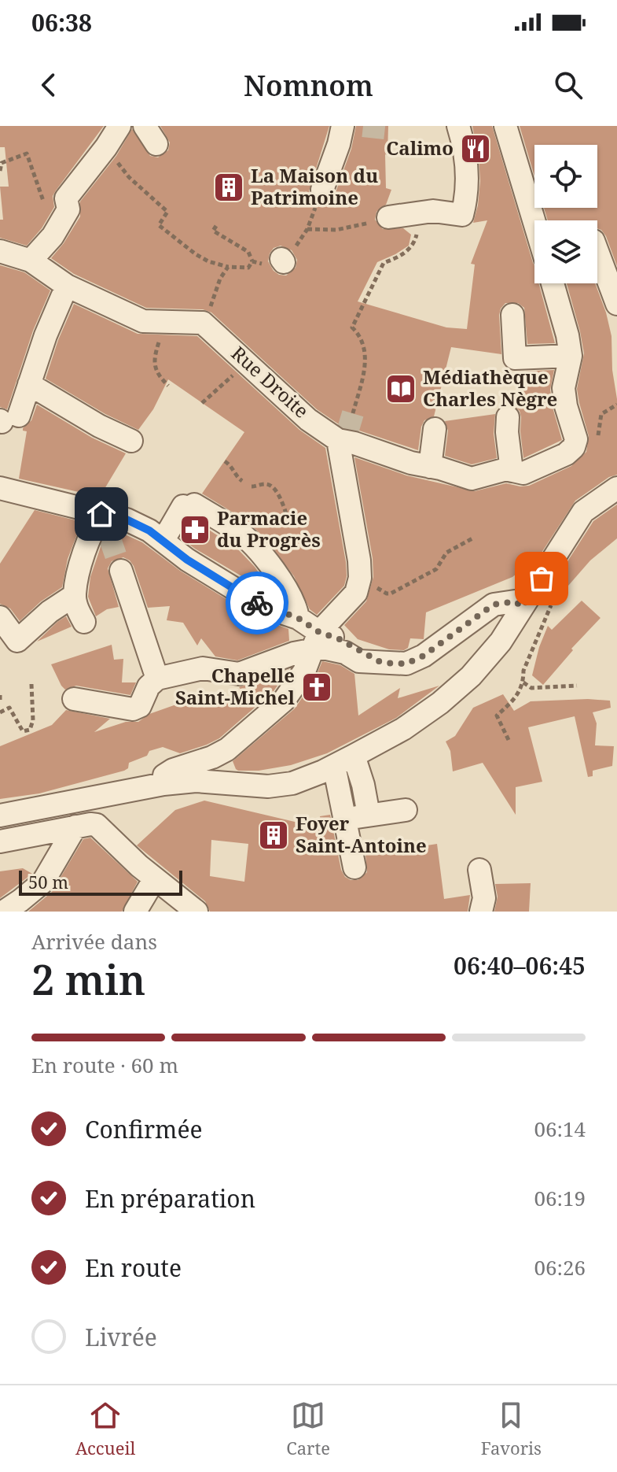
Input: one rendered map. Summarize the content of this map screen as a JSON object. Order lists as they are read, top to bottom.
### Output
{
  "streets": {
    "street": ["Rue Droite"]
  },
  "places": {
    "restaurant": ["Calimo"],
    "building": ["La Maison du Patrimoine", "Foyer Saint-Antoine"],
    "library": ["Médiathèque Charles Nègre"],
    "pharmacy": ["Parmacie du Progrès"],
    "church": ["Chapelle Saint-Michel"]
  },
  "scale_bar": "50 m",
  "page": {
    "status": "06:38",
    "header": "Nomnom",
    "scale": "50 m",
    "heading": ["2 min", "Arrivée dans", "06:40–06:45"],
    "bar": "En route · 60 m",
    "list": [
      ["Confirmée", "06:14"],
      ["En préparation", "06:19"],
      ["En route", "06:26"],
      "Livrée"
    ],
    "tabs": ["Accueil", "Carte", "Favoris"]
  }
}
